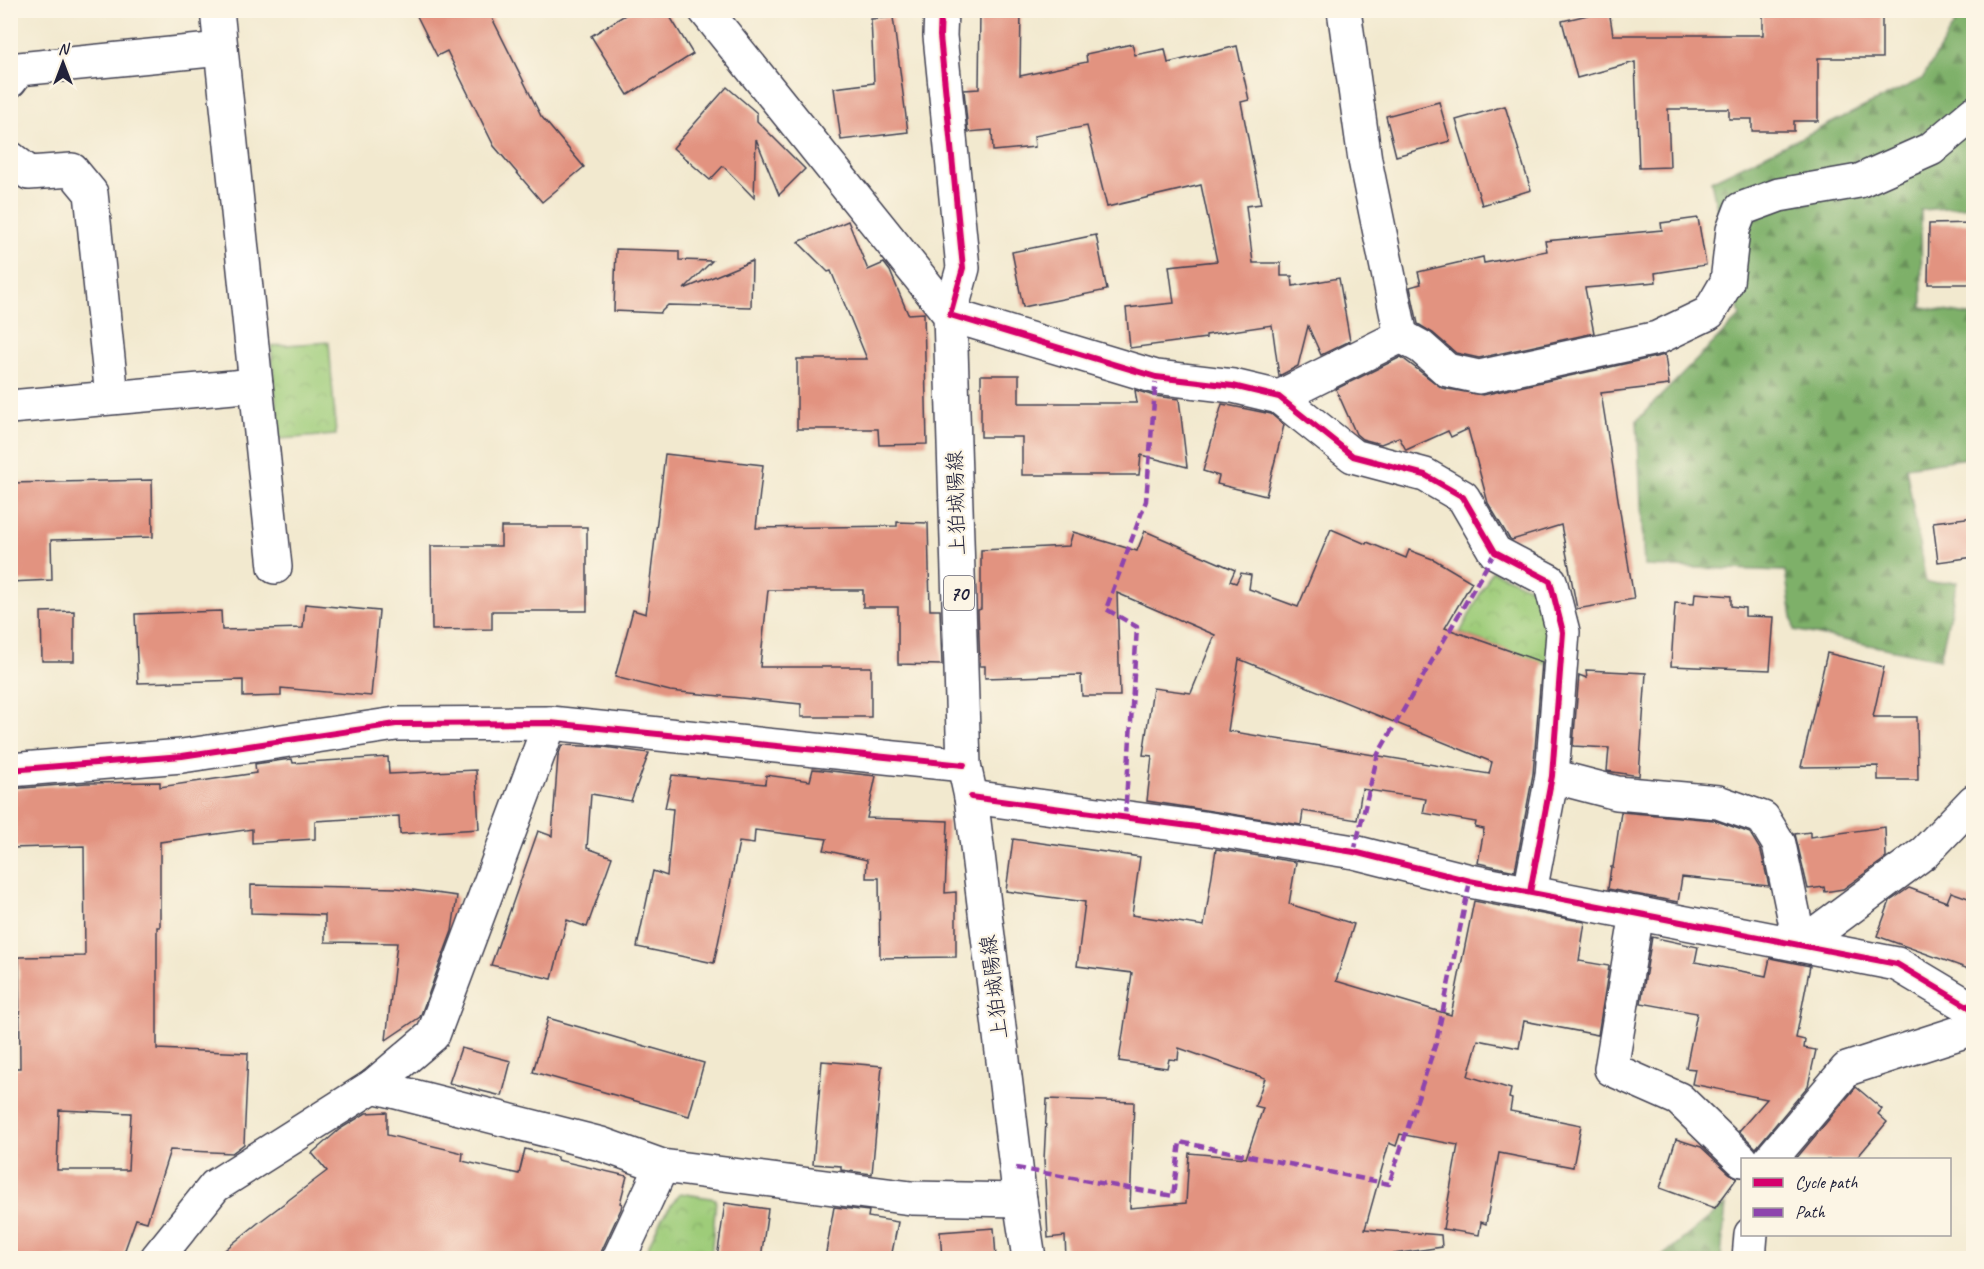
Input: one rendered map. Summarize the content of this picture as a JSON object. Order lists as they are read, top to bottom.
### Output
{
  "streets": {
    "street": ["上狛城陽線", "70"]
  },
  "legend": ["Cycle path", "Path"],
  "north": "top"
}
